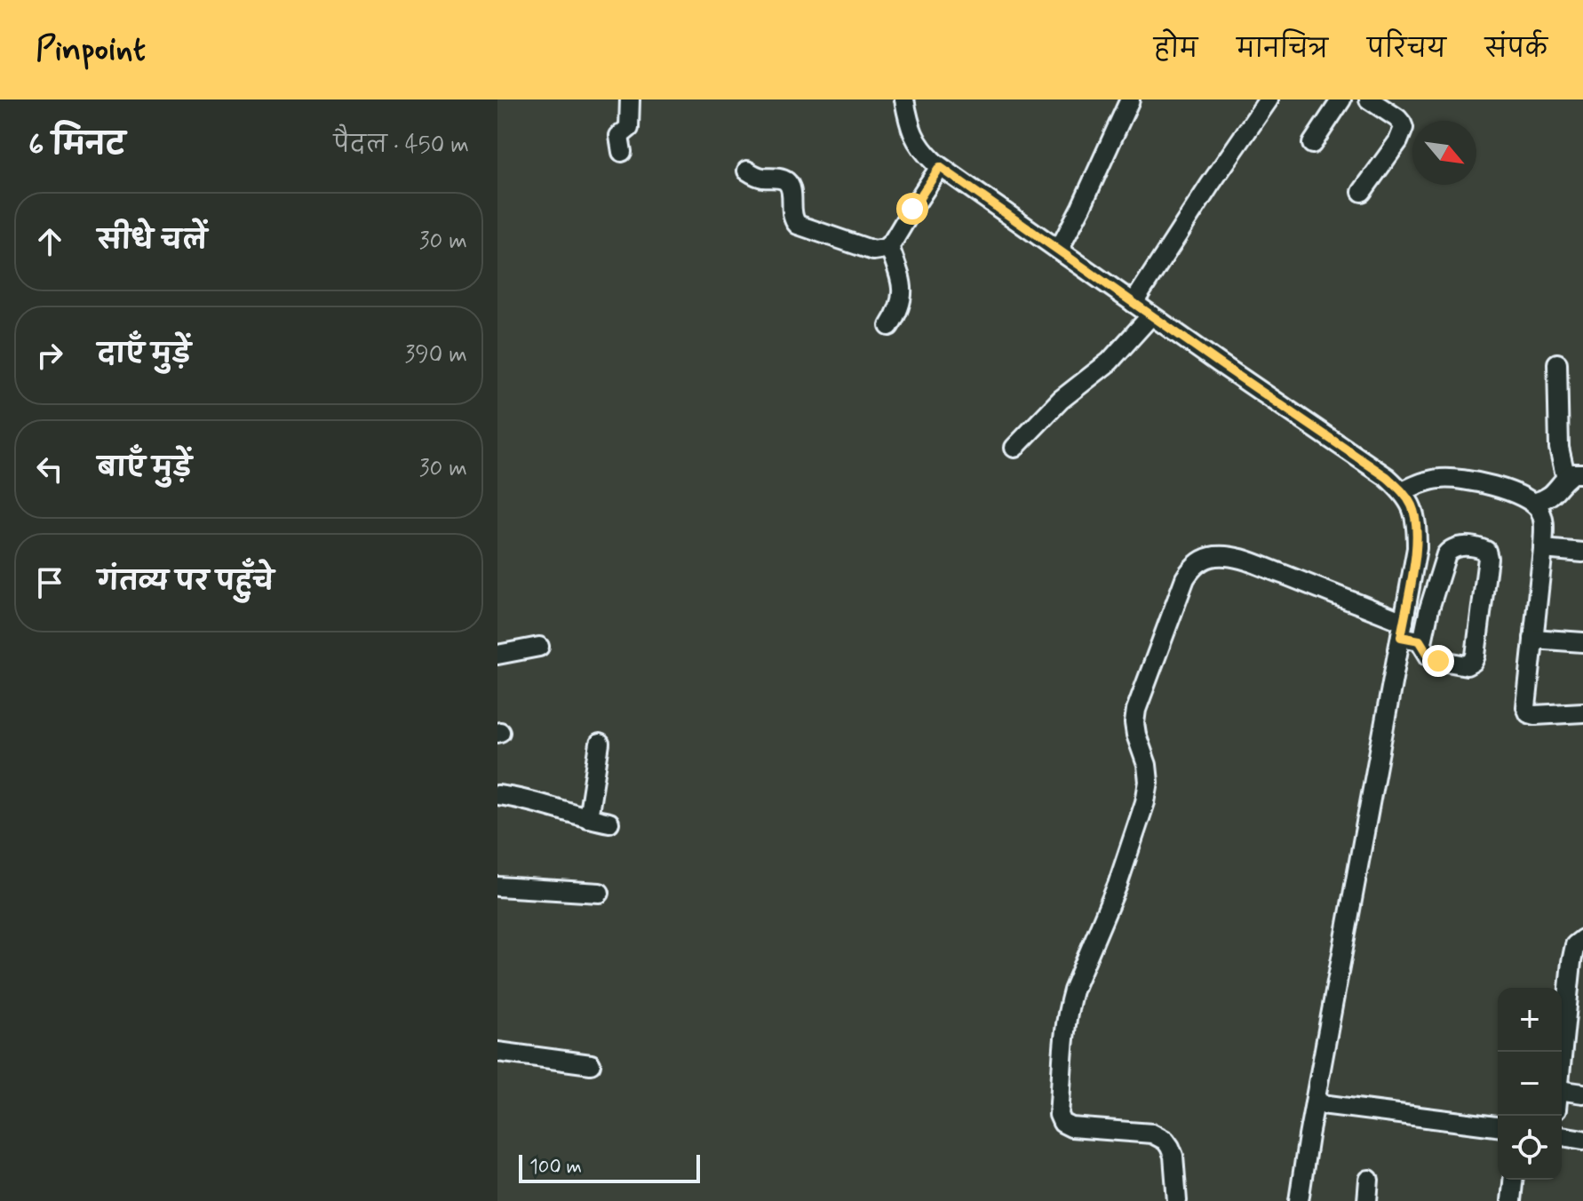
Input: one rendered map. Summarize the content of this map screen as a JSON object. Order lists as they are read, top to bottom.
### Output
{
  "scale_bar": "100 m",
  "north": "bottom right",
  "page": {
    "header": "Pinpoint",
    "nav": [
      "होम",
      "मानचित्र",
      "परिचय",
      "संपर्क"
    ],
    "heading": ["6 मिनट", "पैदल · 450 m"],
    "list": [
      ["सीधे चलें", "30 m"],
      ["दाएँ मुड़ें", "390 m"],
      ["बाएँ मुड़ें", "30 m"],
      "गंतव्य पर पहुँचे"
    ],
    "map_buttons": ["+", "−"],
    "scale": "100 m"
  }
}
